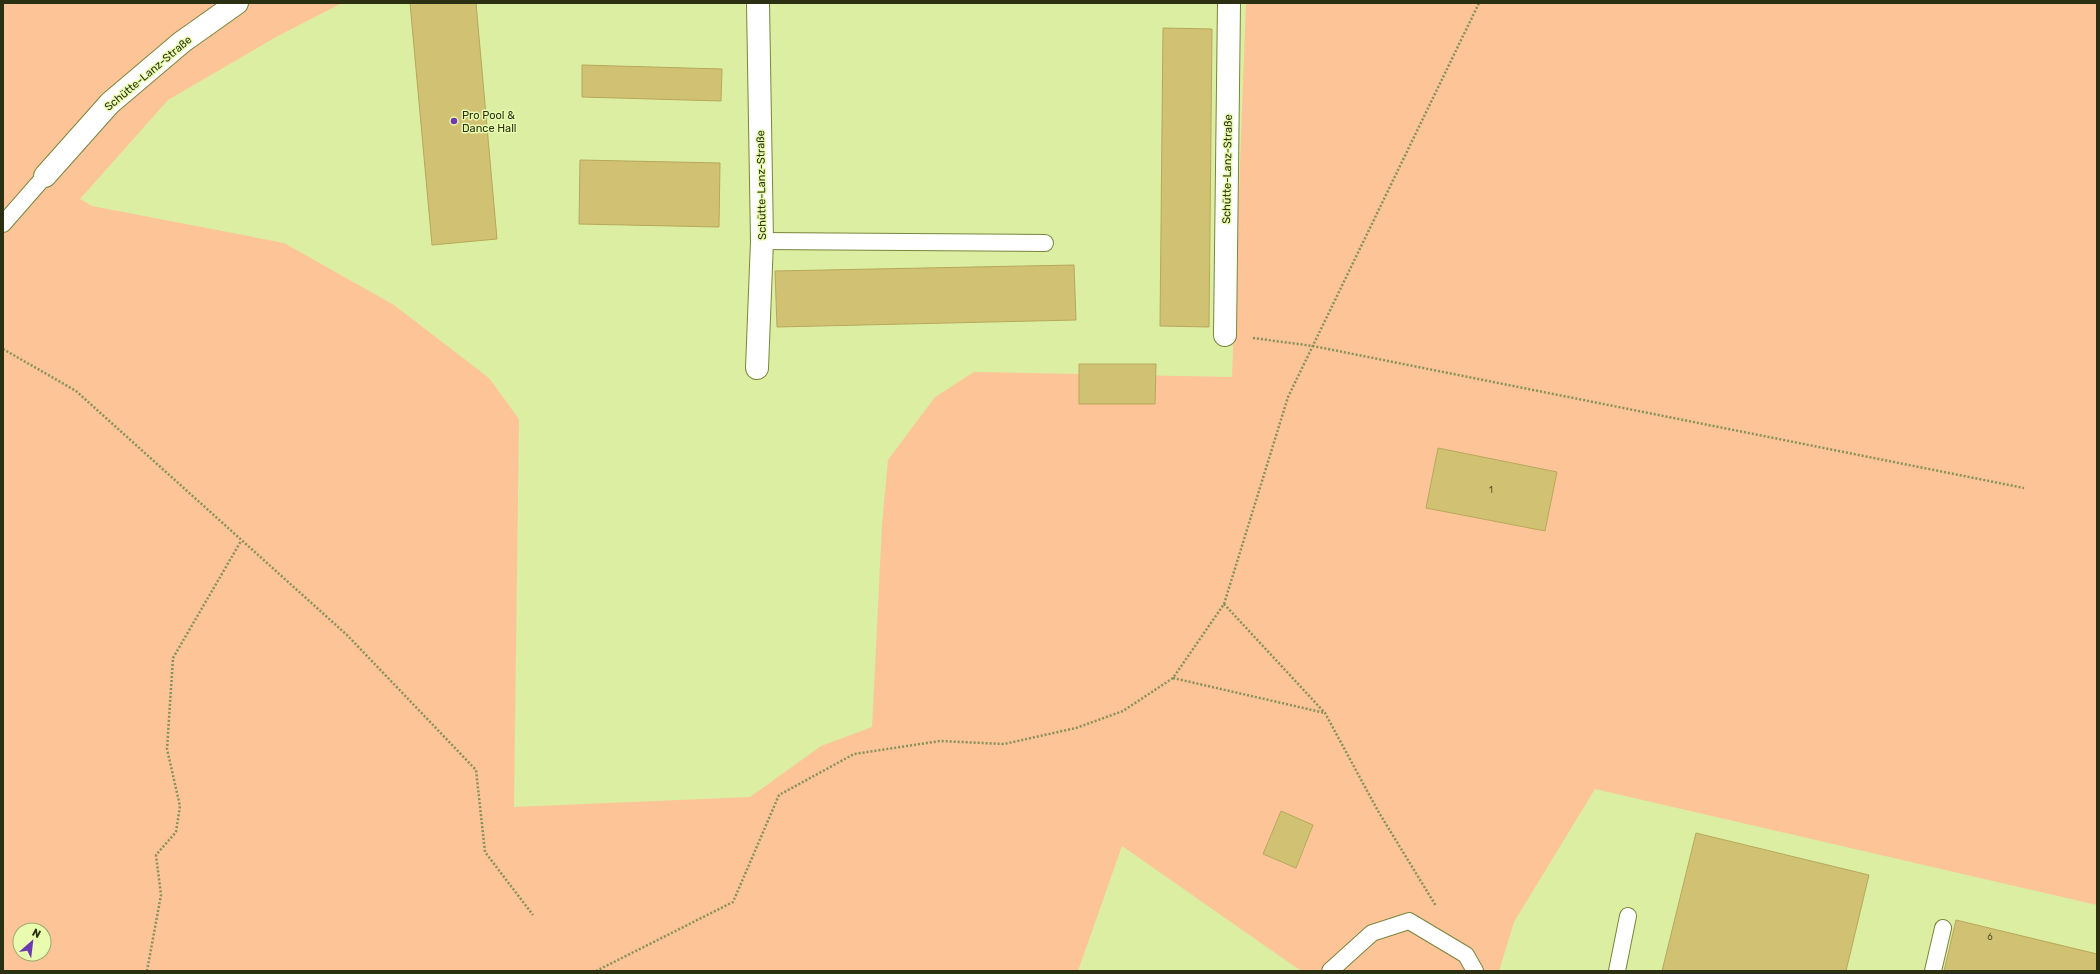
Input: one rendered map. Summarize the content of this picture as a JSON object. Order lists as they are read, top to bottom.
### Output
{
  "streets": {
    "street": ["Schütte-Lanz-Straße"]
  },
  "places": ["Pro Pool & Dance Hall"],
  "house_numbers": ["1", "6"],
  "north": "top right"
}
